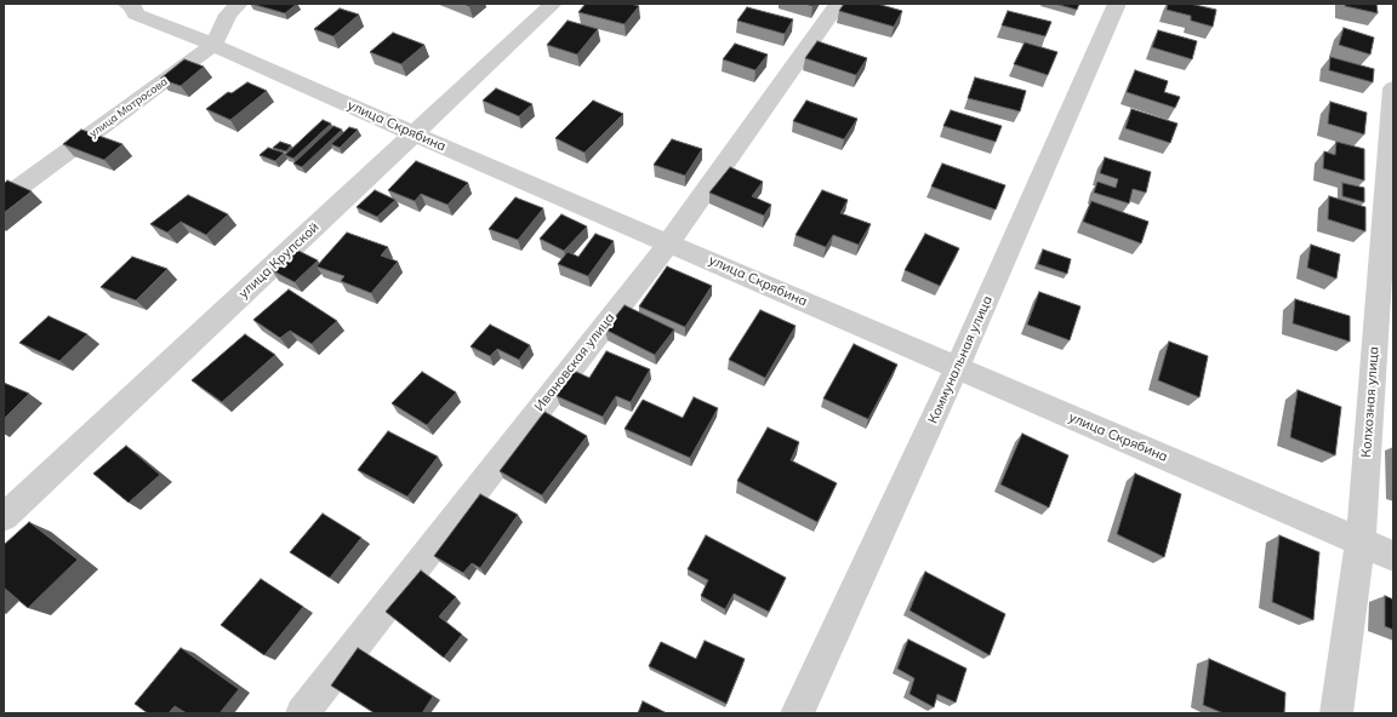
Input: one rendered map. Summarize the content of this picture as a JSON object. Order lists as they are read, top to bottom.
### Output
{
  "streets": {
    "street": [
      "улица Матросова",
      "улица Скрябина",
      "улица Крупской",
      "Коммунальная улица",
      "Ивановская улица",
      "Колхозная улица"
    ]
  },
  "crossings": [
    ["улица Матросова", "улица Скрябина"],
    ["улица Скрябина", "улица Крупской"],
    ["улица Скрябина", "Коммунальная улица"],
    ["улица Скрябина", "Ивановская улица"],
    ["улица Скрябина", "Колхозная улица"]
  ]
}
